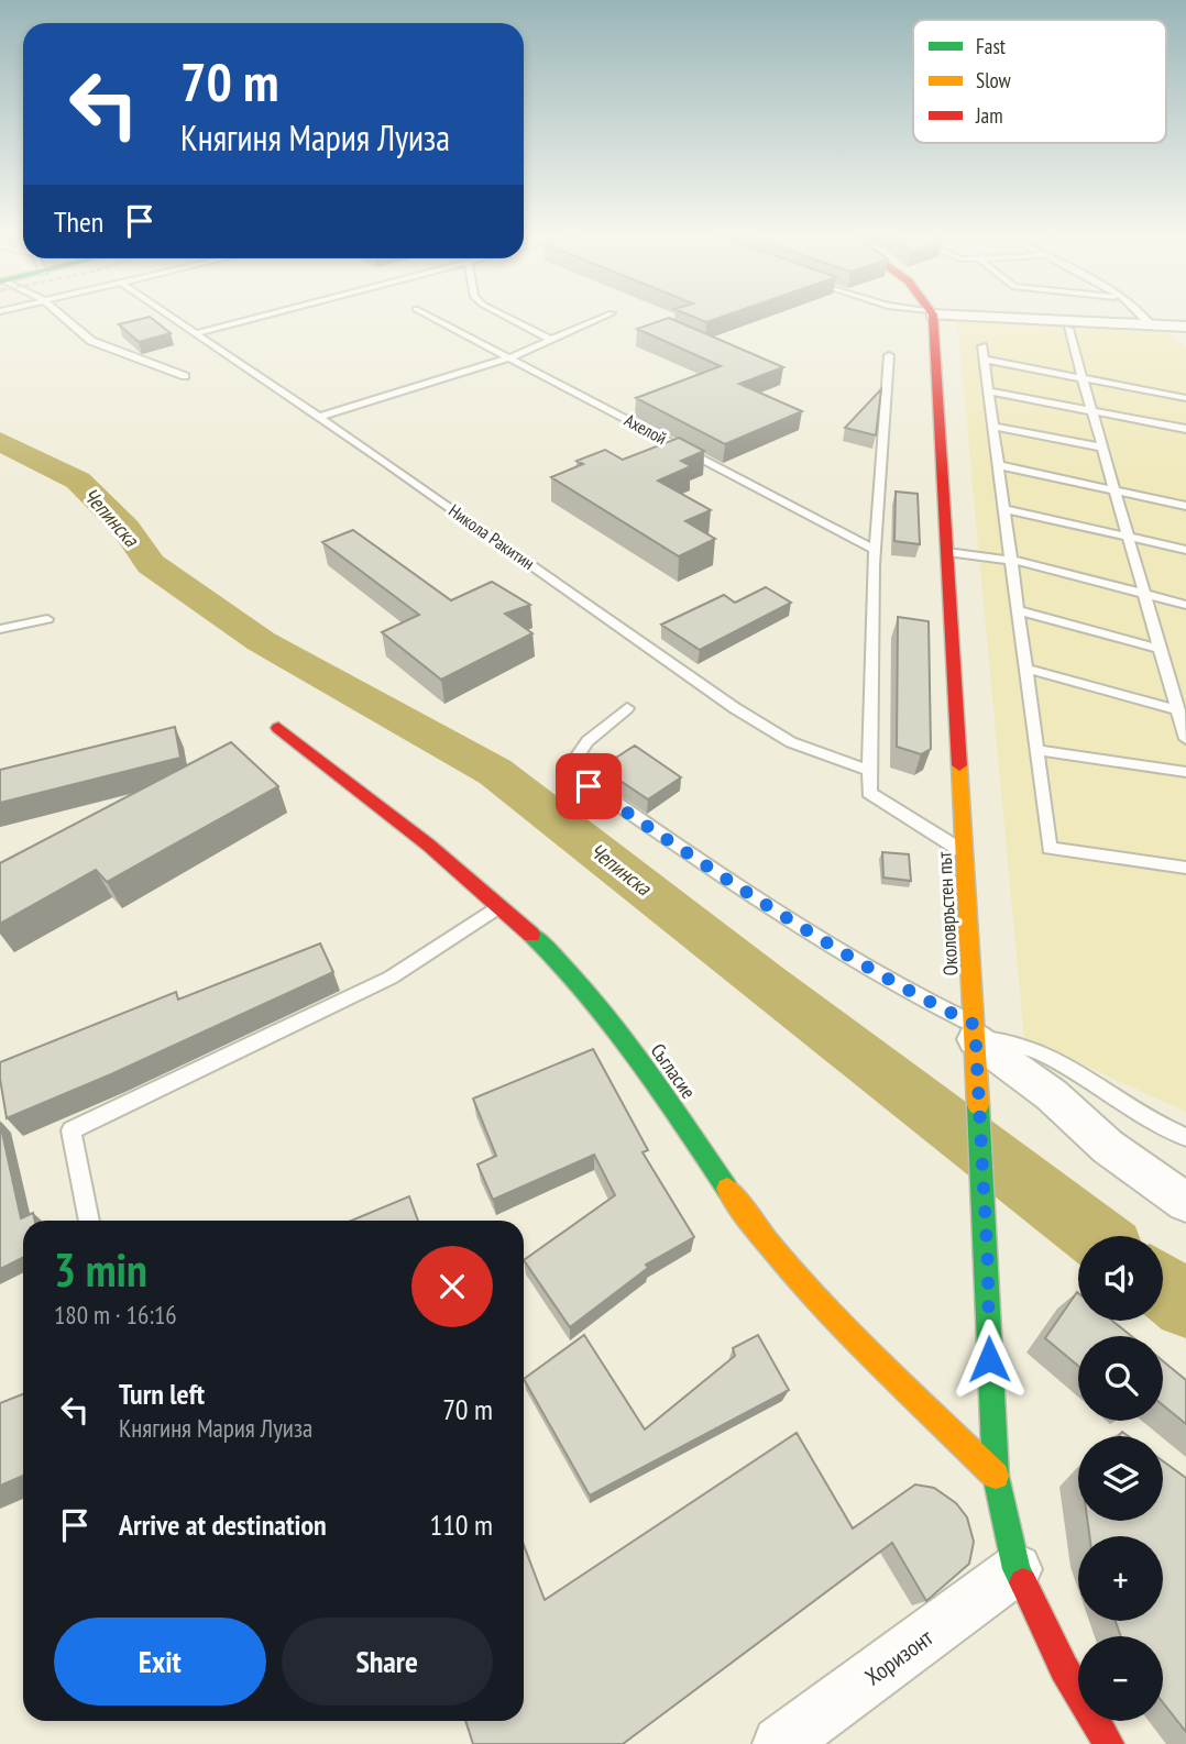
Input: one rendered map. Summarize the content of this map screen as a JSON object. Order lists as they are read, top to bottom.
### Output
{
  "streets": {
    "street": ["Околовръстен път", "Съгласие", "Хоризонт"],
    "lane": ["Ахелой", "Никола Ракитин"]
  },
  "crossings": [
    ["Околовръстен път", "Съгласие"],
    ["Околовръстен път", "Хоризонт"]
  ],
  "water": ["Чепинска"],
  "legend": ["Fast", "Slow", "Jam"],
  "page": {
    "turn": ["70 m", "Княгиня Мария Луиза"],
    "then": "Then",
    "heading": ["3 min", "180 m · 16:16"],
    "map_buttons": ["+", "−"],
    "list": [
      {
        "name": "Turn left",
        "note": "Княгиня Мария Луиза",
        "value": "70 m"
      },
      {
        "name": "Arrive at destination",
        "value": "110 m"
      }
    ],
    "buttons": ["Exit", "Share"]
  }
}
